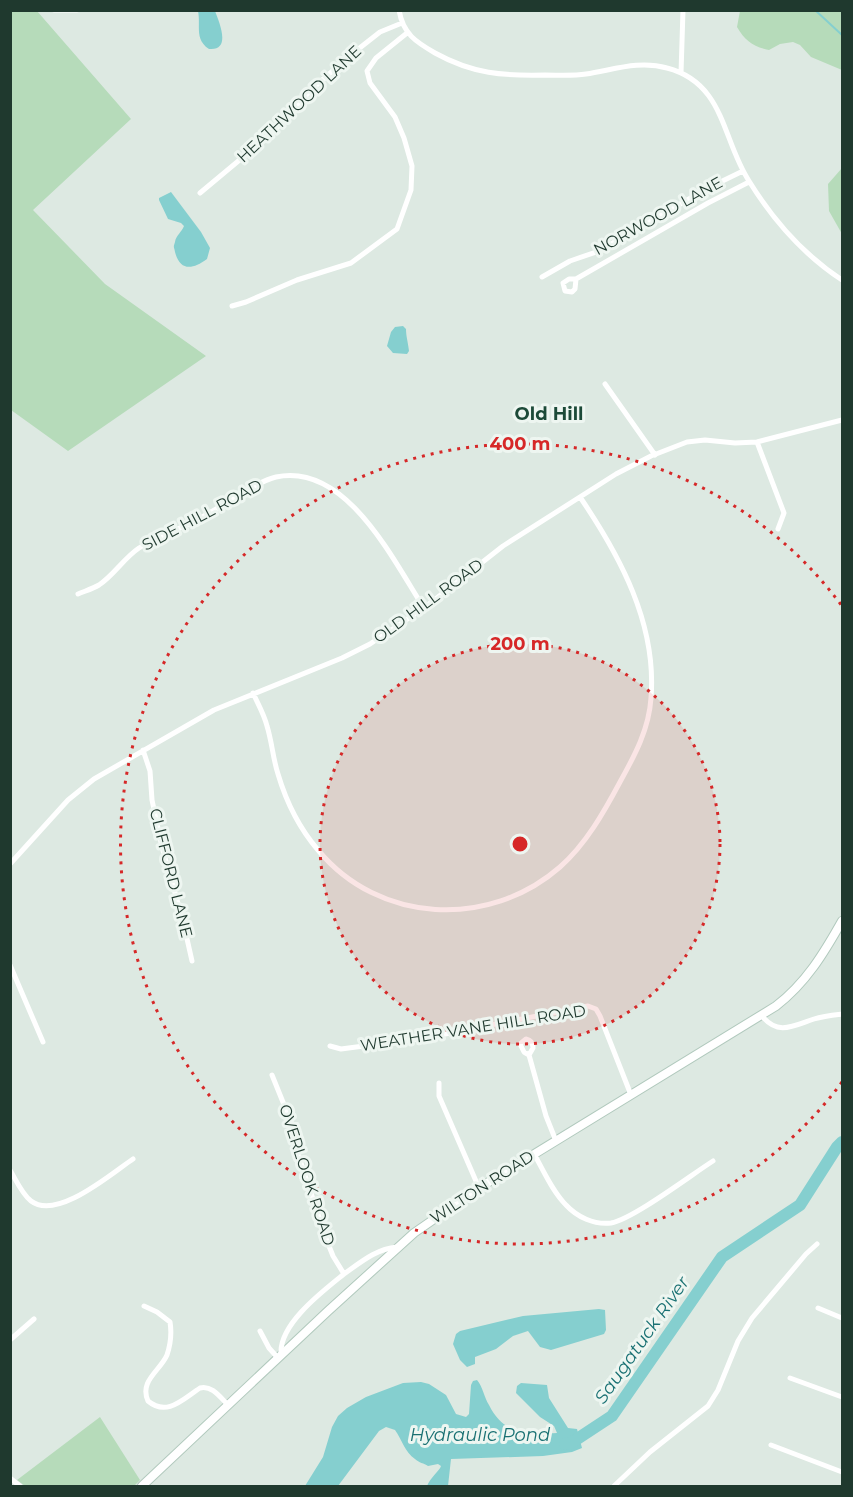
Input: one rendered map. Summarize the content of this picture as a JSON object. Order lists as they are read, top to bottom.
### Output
{
  "streets": {
    "main road": ["WILTON ROAD"],
    "street": [
      "HEATHWOOD LANE",
      "NORWOOD LANE",
      "SIDE HILL ROAD",
      "OLD HILL ROAD",
      "CLIFFORD LANE",
      "WEATHER VANE HILL ROAD",
      "OVERLOOK ROAD"
    ]
  },
  "crossings": [
    ["SIDE HILL ROAD", "OLD HILL ROAD"],
    ["OLD HILL ROAD", "CLIFFORD LANE"],
    ["WEATHER VANE HILL ROAD", "WILTON ROAD"]
  ],
  "districts": ["Old Hill"],
  "water": ["Saugatuck River", "Hydraulic Pond"],
  "rings": ["400 m", "200 m"]
}
